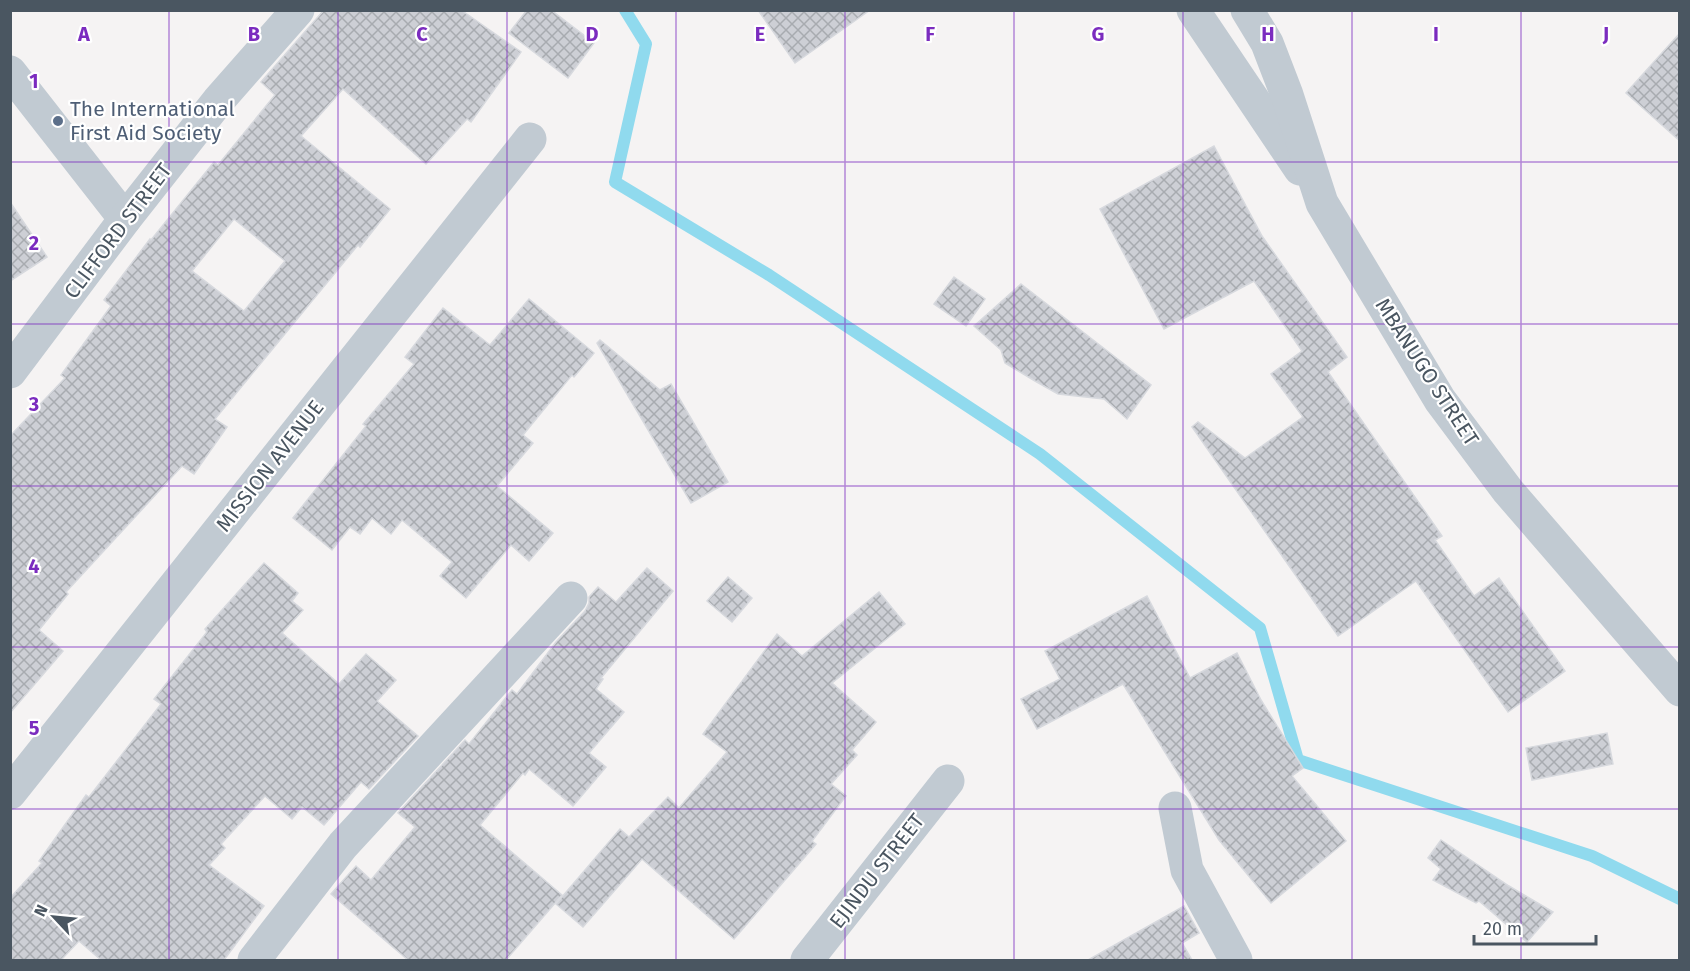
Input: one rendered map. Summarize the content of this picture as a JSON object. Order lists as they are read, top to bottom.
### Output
{
  "streets": {
    "street": [
      "CLIFFORD STREET",
      "MBANUGO STREET",
      "MISSION AVENUE",
      "EJINDU STREET"
    ]
  },
  "places": ["The International First Aid Society"],
  "scale_bar": "20 m",
  "north": "top left",
  "grid": {
    "columns": [
      "A",
      "B",
      "C",
      "D",
      "E",
      "F",
      "G",
      "H",
      "I",
      "J"
    ],
    "rows": [
      "1",
      "2",
      "3",
      "4",
      "5"
    ]
  }
}
